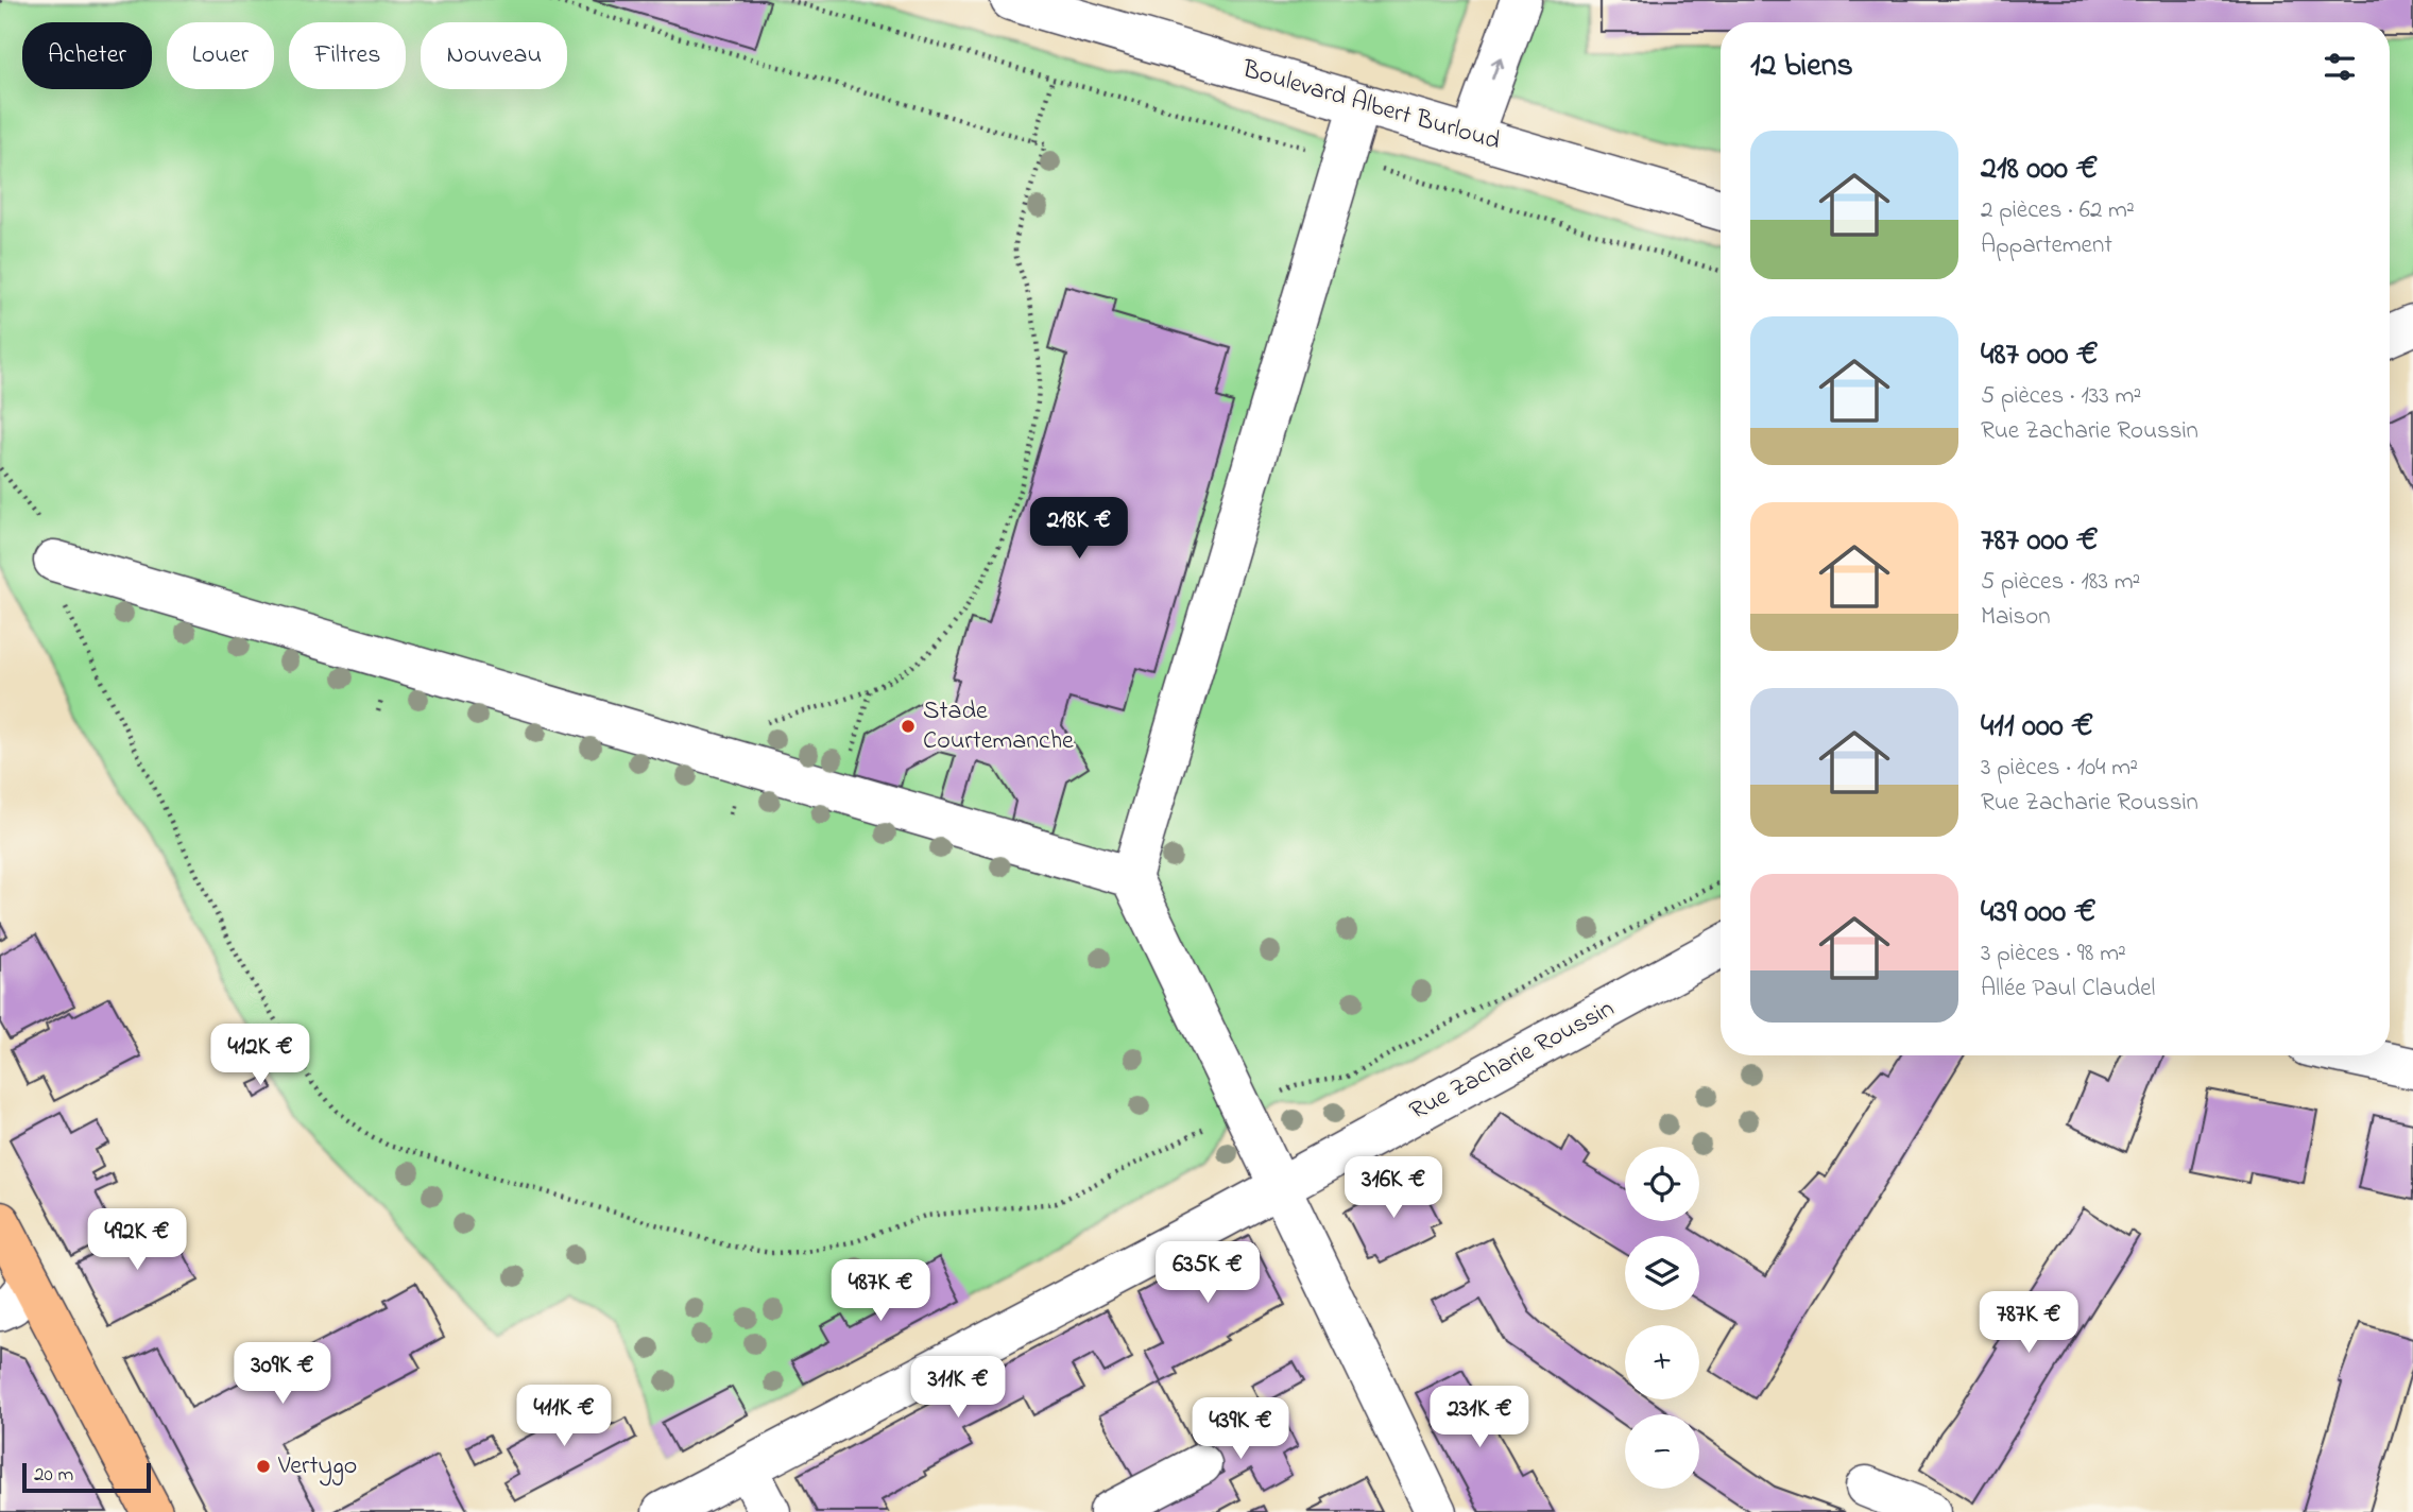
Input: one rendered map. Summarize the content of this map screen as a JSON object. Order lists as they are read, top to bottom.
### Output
{
  "streets": {
    "street": ["Boulevard Albert Burloud", "Rue Zacharie Roussin"]
  },
  "places": ["Stade Courtemanche", "Vertygo"],
  "scale_bar": "20 m",
  "page": {
    "chip": [
      "Acheter",
      "Louer",
      "Filtres",
      "Nouveau"
    ],
    "heading": "12 biens",
    "list": [
      {
        "name": "218 000 €",
        "note": "2 pièces · 62 m² · Appartement"
      },
      {
        "name": "487 000 €",
        "note": "5 pièces · 133 m² · Rue Zacharie Roussin"
      },
      {
        "name": "787 000 €",
        "note": "5 pièces · 183 m² · Maison"
      },
      {
        "name": "411 000 €",
        "note": "3 pièces · 104 m² · Rue Zacharie Roussin"
      },
      {
        "name": "439 000 €",
        "note": "3 pièces · 98 m² · Allée Paul Claudel"
      }
    ],
    "price": [
      "218K €",
      "412K €",
      "316K €",
      "492K €",
      "635K €",
      "487K €",
      "787K €",
      "309K €",
      "311K €",
      "411K €",
      "231K €",
      "439K €"
    ],
    "map_buttons": ["+", "−"],
    "scale": "20 m"
  }
}
